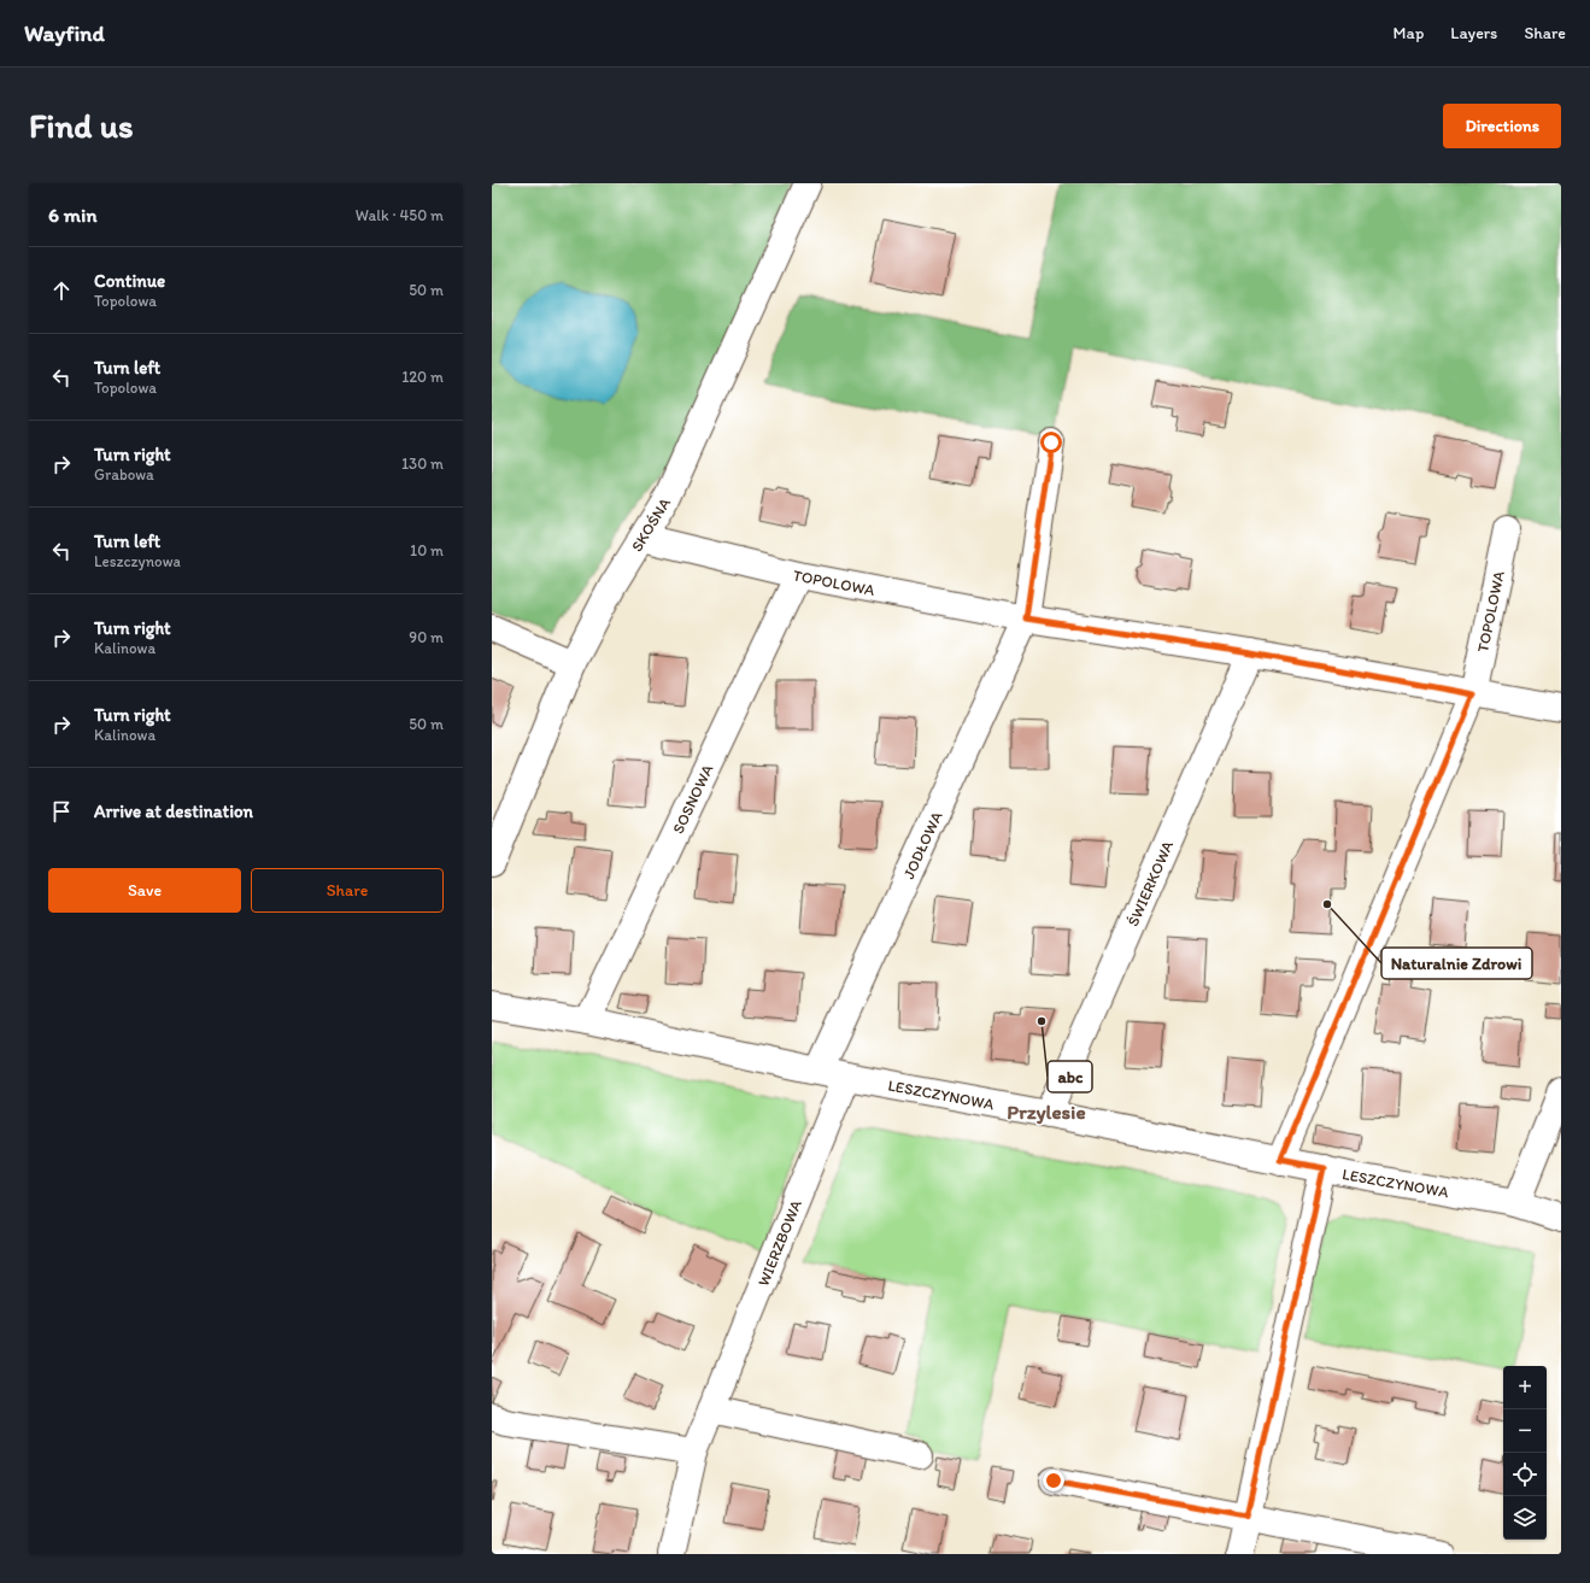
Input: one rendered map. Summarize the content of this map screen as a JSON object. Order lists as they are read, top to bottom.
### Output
{
  "streets": {
    "street": [
      "SKOŚNA",
      "TOPOLOWA",
      "SOSNOWA",
      "JODŁOWA",
      "ŚWIERKOWA",
      "LESZCZYNOWA",
      "WIERZBOWA"
    ]
  },
  "crossings": [
    ["SKOŚNA", "TOPOLOWA"],
    ["TOPOLOWA", "SOSNOWA"],
    ["TOPOLOWA", "JODŁOWA"],
    ["TOPOLOWA", "ŚWIERKOWA"],
    ["SOSNOWA", "LESZCZYNOWA"],
    ["JODŁOWA", "LESZCZYNOWA"],
    ["ŚWIERKOWA", "LESZCZYNOWA"],
    ["LESZCZYNOWA", "WIERZBOWA"]
  ],
  "districts": ["Przylesie"],
  "places": ["Naturalnie Zdrowi", "abc"],
  "page": {
    "header": "Wayfind",
    "nav": ["Map", "Layers", "Share"],
    "buttons": [
      "Directions",
      ["Save", "Share"]
    ],
    "title": "Find us",
    "heading": ["6 min", "Walk · 450 m"],
    "list": [
      ["Continue", "Topolowa", "50 m"],
      ["Turn left", "Topolowa", "120 m"],
      ["Turn right", "Grabowa", "130 m"],
      ["Turn left", "Leszczynowa", "10 m"],
      ["Turn right", "Kalinowa", "90 m"],
      ["Turn right", "Kalinowa", "50 m"],
      "Arrive at destination"
    ],
    "map_buttons": ["+", "−"]
  }
}
